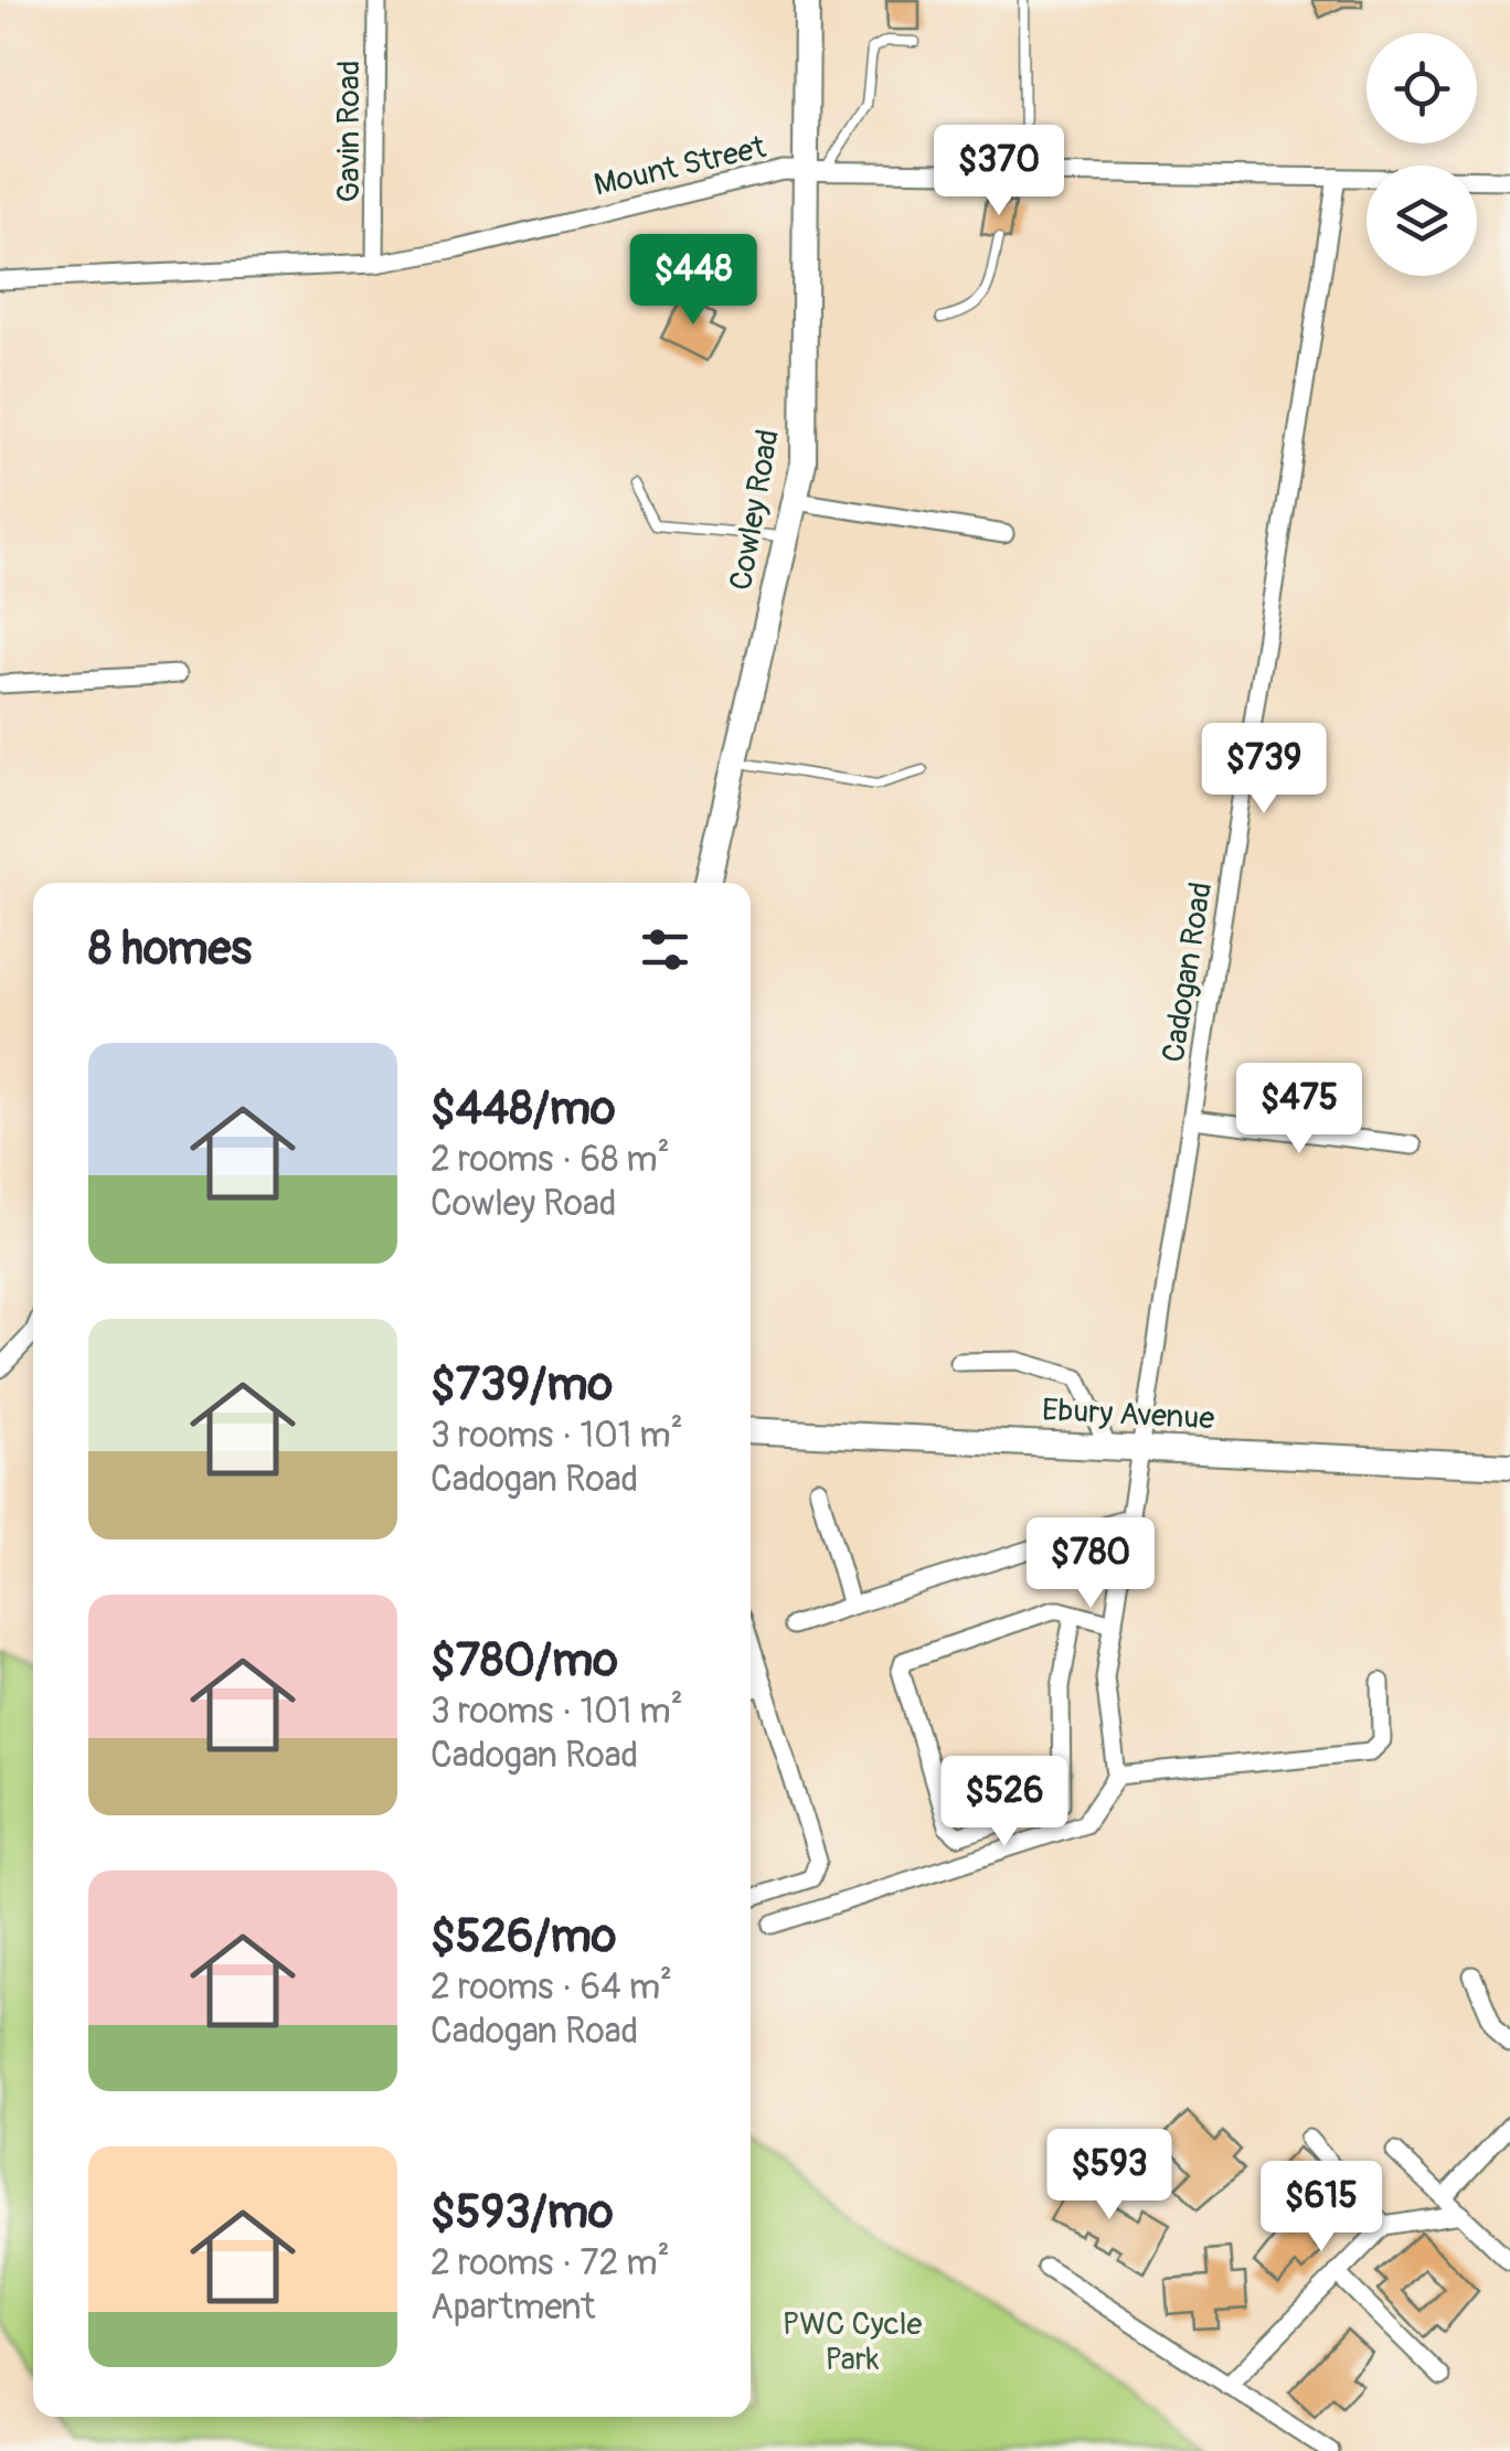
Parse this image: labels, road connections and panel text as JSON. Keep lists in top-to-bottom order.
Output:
{
  "streets": {
    "street": [
      "Gavin Road",
      "Mount Street",
      "Cowley Road",
      "Cadogan Road",
      "Ebury Avenue"
    ]
  },
  "crossings": [
    ["Gavin Road", "Mount Street"],
    ["Mount Street", "Cowley Road"],
    ["Mount Street", "Cadogan Road"],
    ["Cadogan Road", "Ebury Avenue"]
  ],
  "parks": ["PWC Cycle Park"],
  "page": {
    "price": [
      "$370",
      "$448",
      "$739",
      "$475",
      "$780",
      "$526",
      "$593",
      "$615"
    ],
    "heading": "8 homes",
    "list": [
      {
        "name": "$448/mo",
        "note": "2 rooms · 68 m² · Cowley Road"
      },
      {
        "name": "$739/mo",
        "note": "3 rooms · 101 m² · Cadogan Road"
      },
      {
        "name": "$780/mo",
        "note": "3 rooms · 101 m² · Cadogan Road"
      },
      {
        "name": "$526/mo",
        "note": "2 rooms · 64 m² · Cadogan Road"
      },
      {
        "name": "$593/mo",
        "note": "2 rooms · 72 m² · Apartment"
      }
    ]
  }
}
